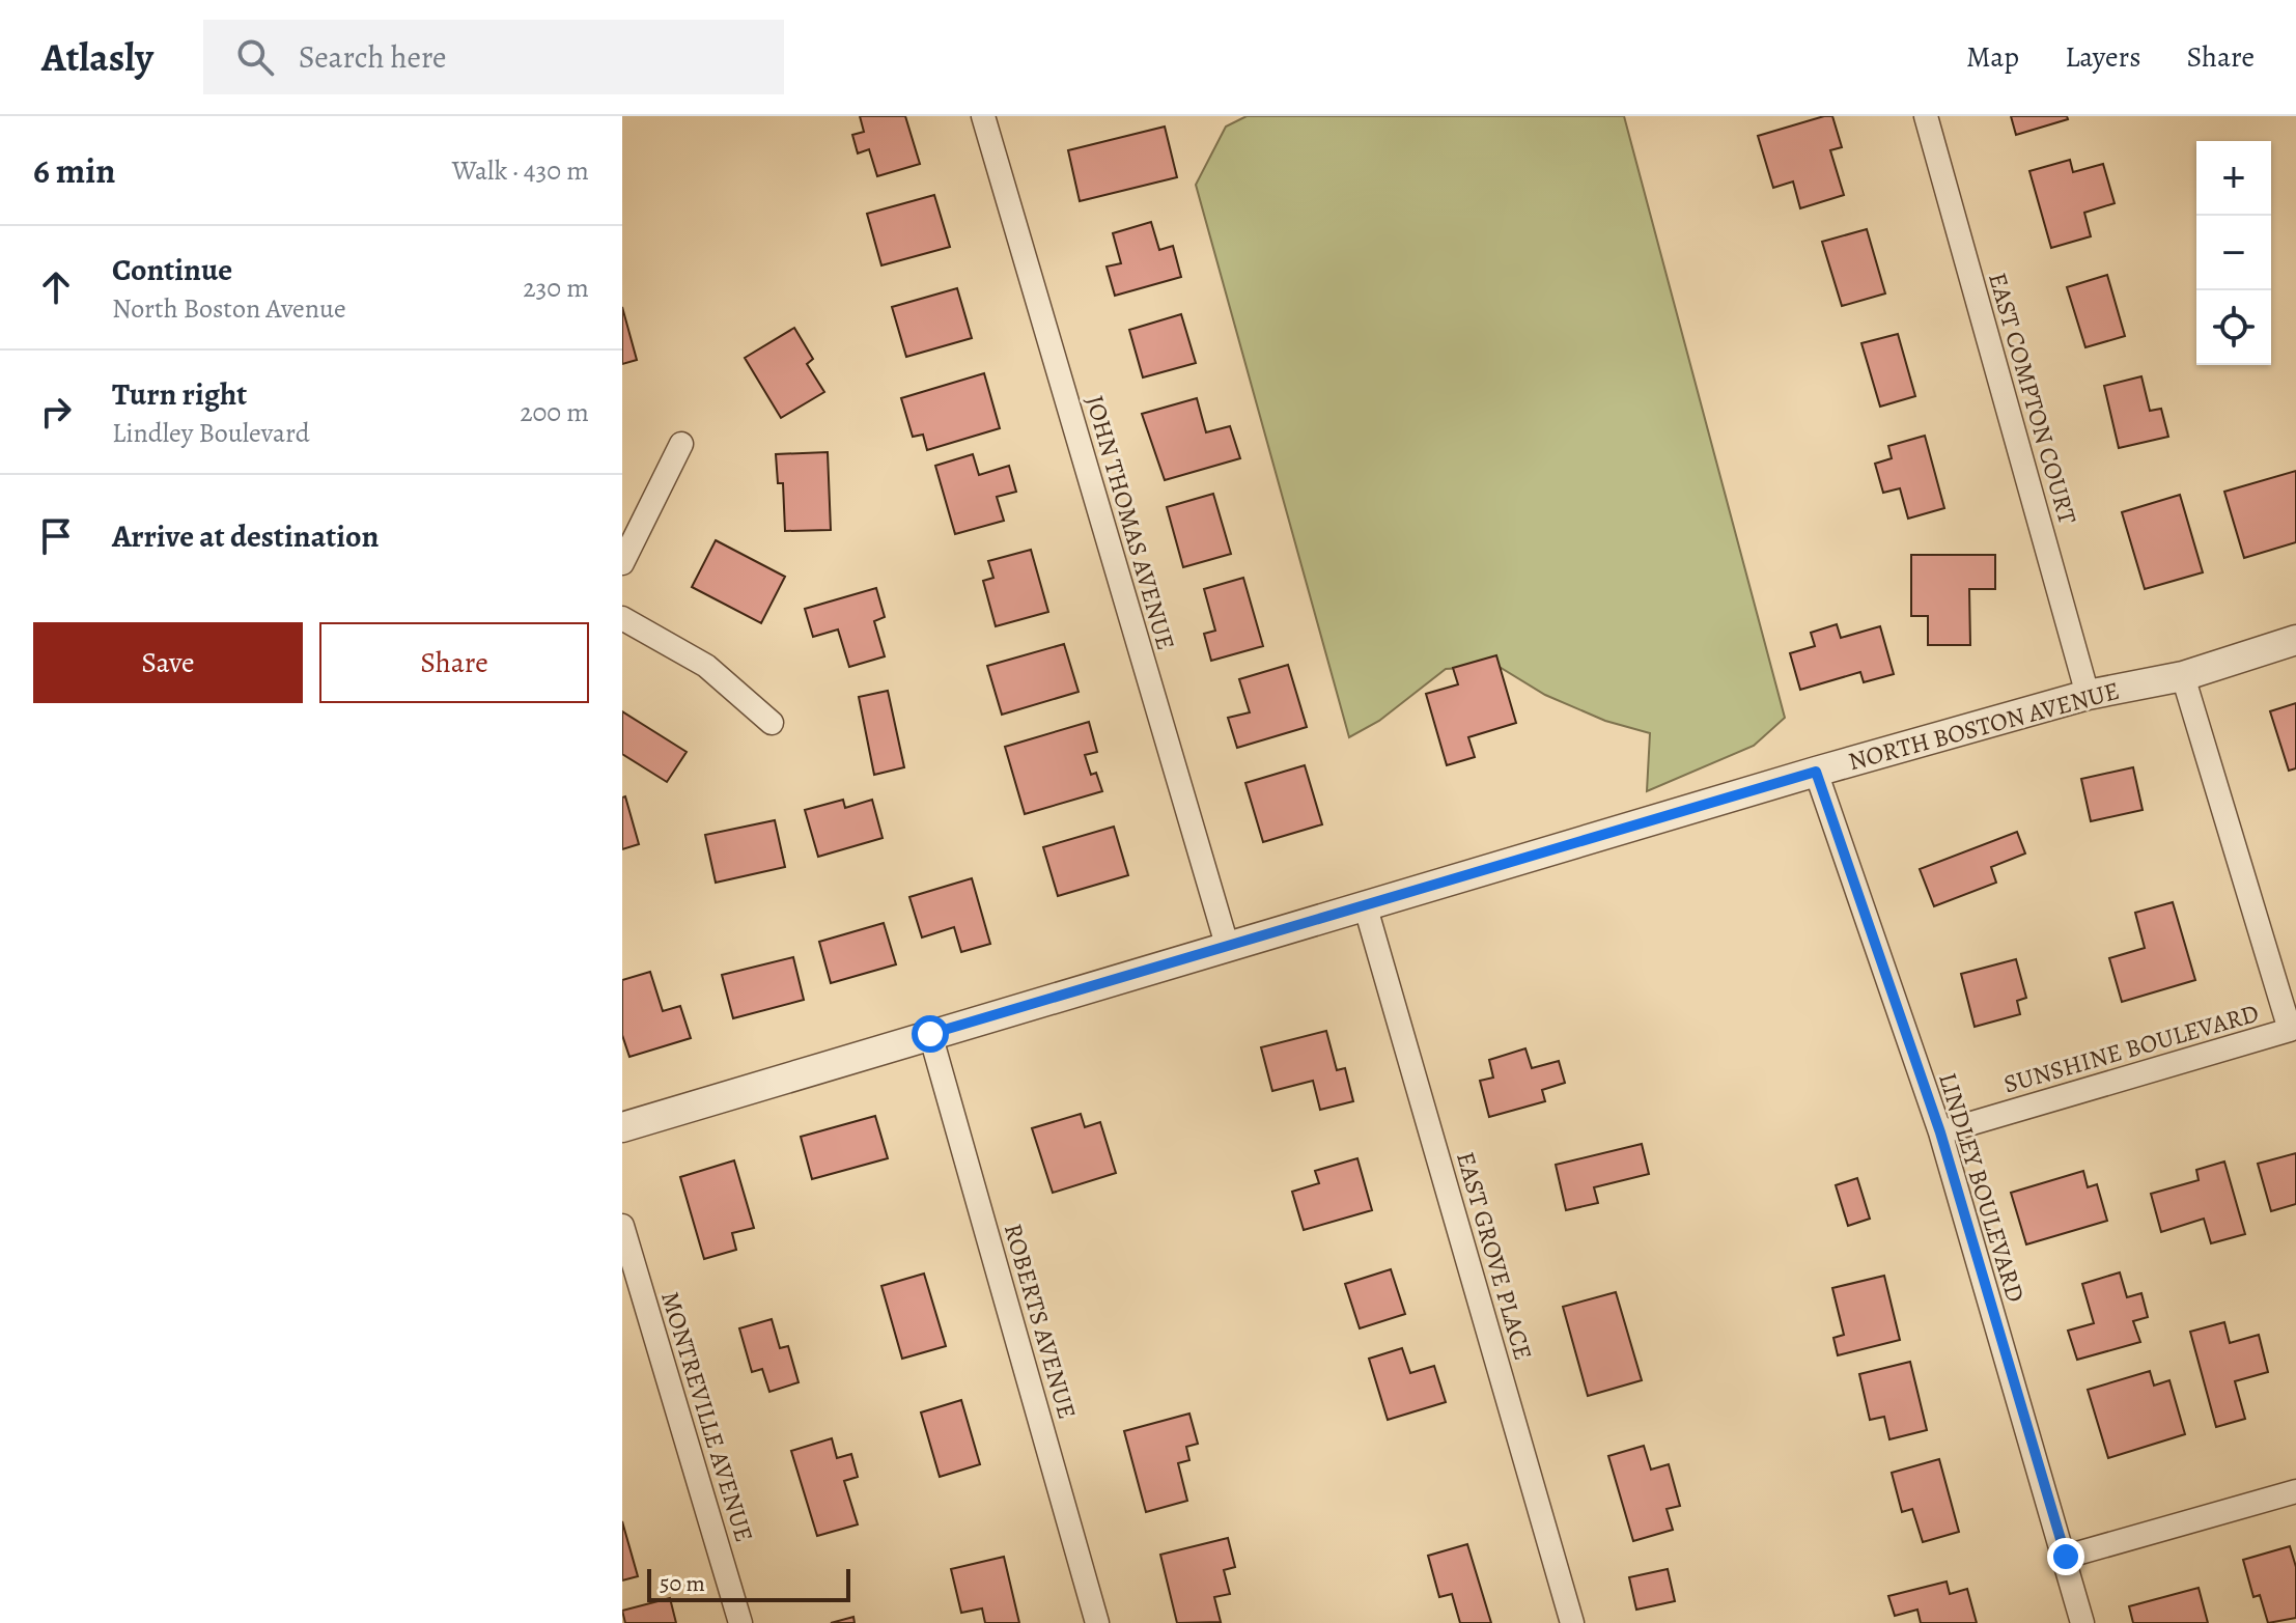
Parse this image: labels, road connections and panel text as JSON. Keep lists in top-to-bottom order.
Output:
{
  "streets": {
    "street": [
      "EAST COMPTON COURT",
      "JOHN THOMAS AVENUE",
      "NORTH BOSTON AVENUE",
      "SUNSHINE BOULEVARD",
      "LINDLEY BOULEVARD",
      "EAST GROVE PLACE",
      "ROBERTS AVENUE",
      "MONTREVILLE AVENUE"
    ]
  },
  "crossings": [
    ["EAST COMPTON COURT", "NORTH BOSTON AVENUE"],
    ["JOHN THOMAS AVENUE", "NORTH BOSTON AVENUE"],
    ["NORTH BOSTON AVENUE", "LINDLEY BOULEVARD"],
    ["NORTH BOSTON AVENUE", "EAST GROVE PLACE"],
    ["NORTH BOSTON AVENUE", "ROBERTS AVENUE"],
    ["SUNSHINE BOULEVARD", "LINDLEY BOULEVARD"]
  ],
  "scale_bar": "50 m",
  "page": {
    "header": "Atlasly",
    "search": "Search here",
    "nav": ["Map", "Layers", "Share"],
    "heading": ["6 min", "Walk · 430 m"],
    "map_buttons": ["+", "−"],
    "list": [
      ["Continue", "North Boston Avenue", "230 m"],
      ["Turn right", "Lindley Boulevard", "200 m"],
      "Arrive at destination"
    ],
    "buttons": ["Save", "Share"],
    "scale": "50 m"
  }
}
